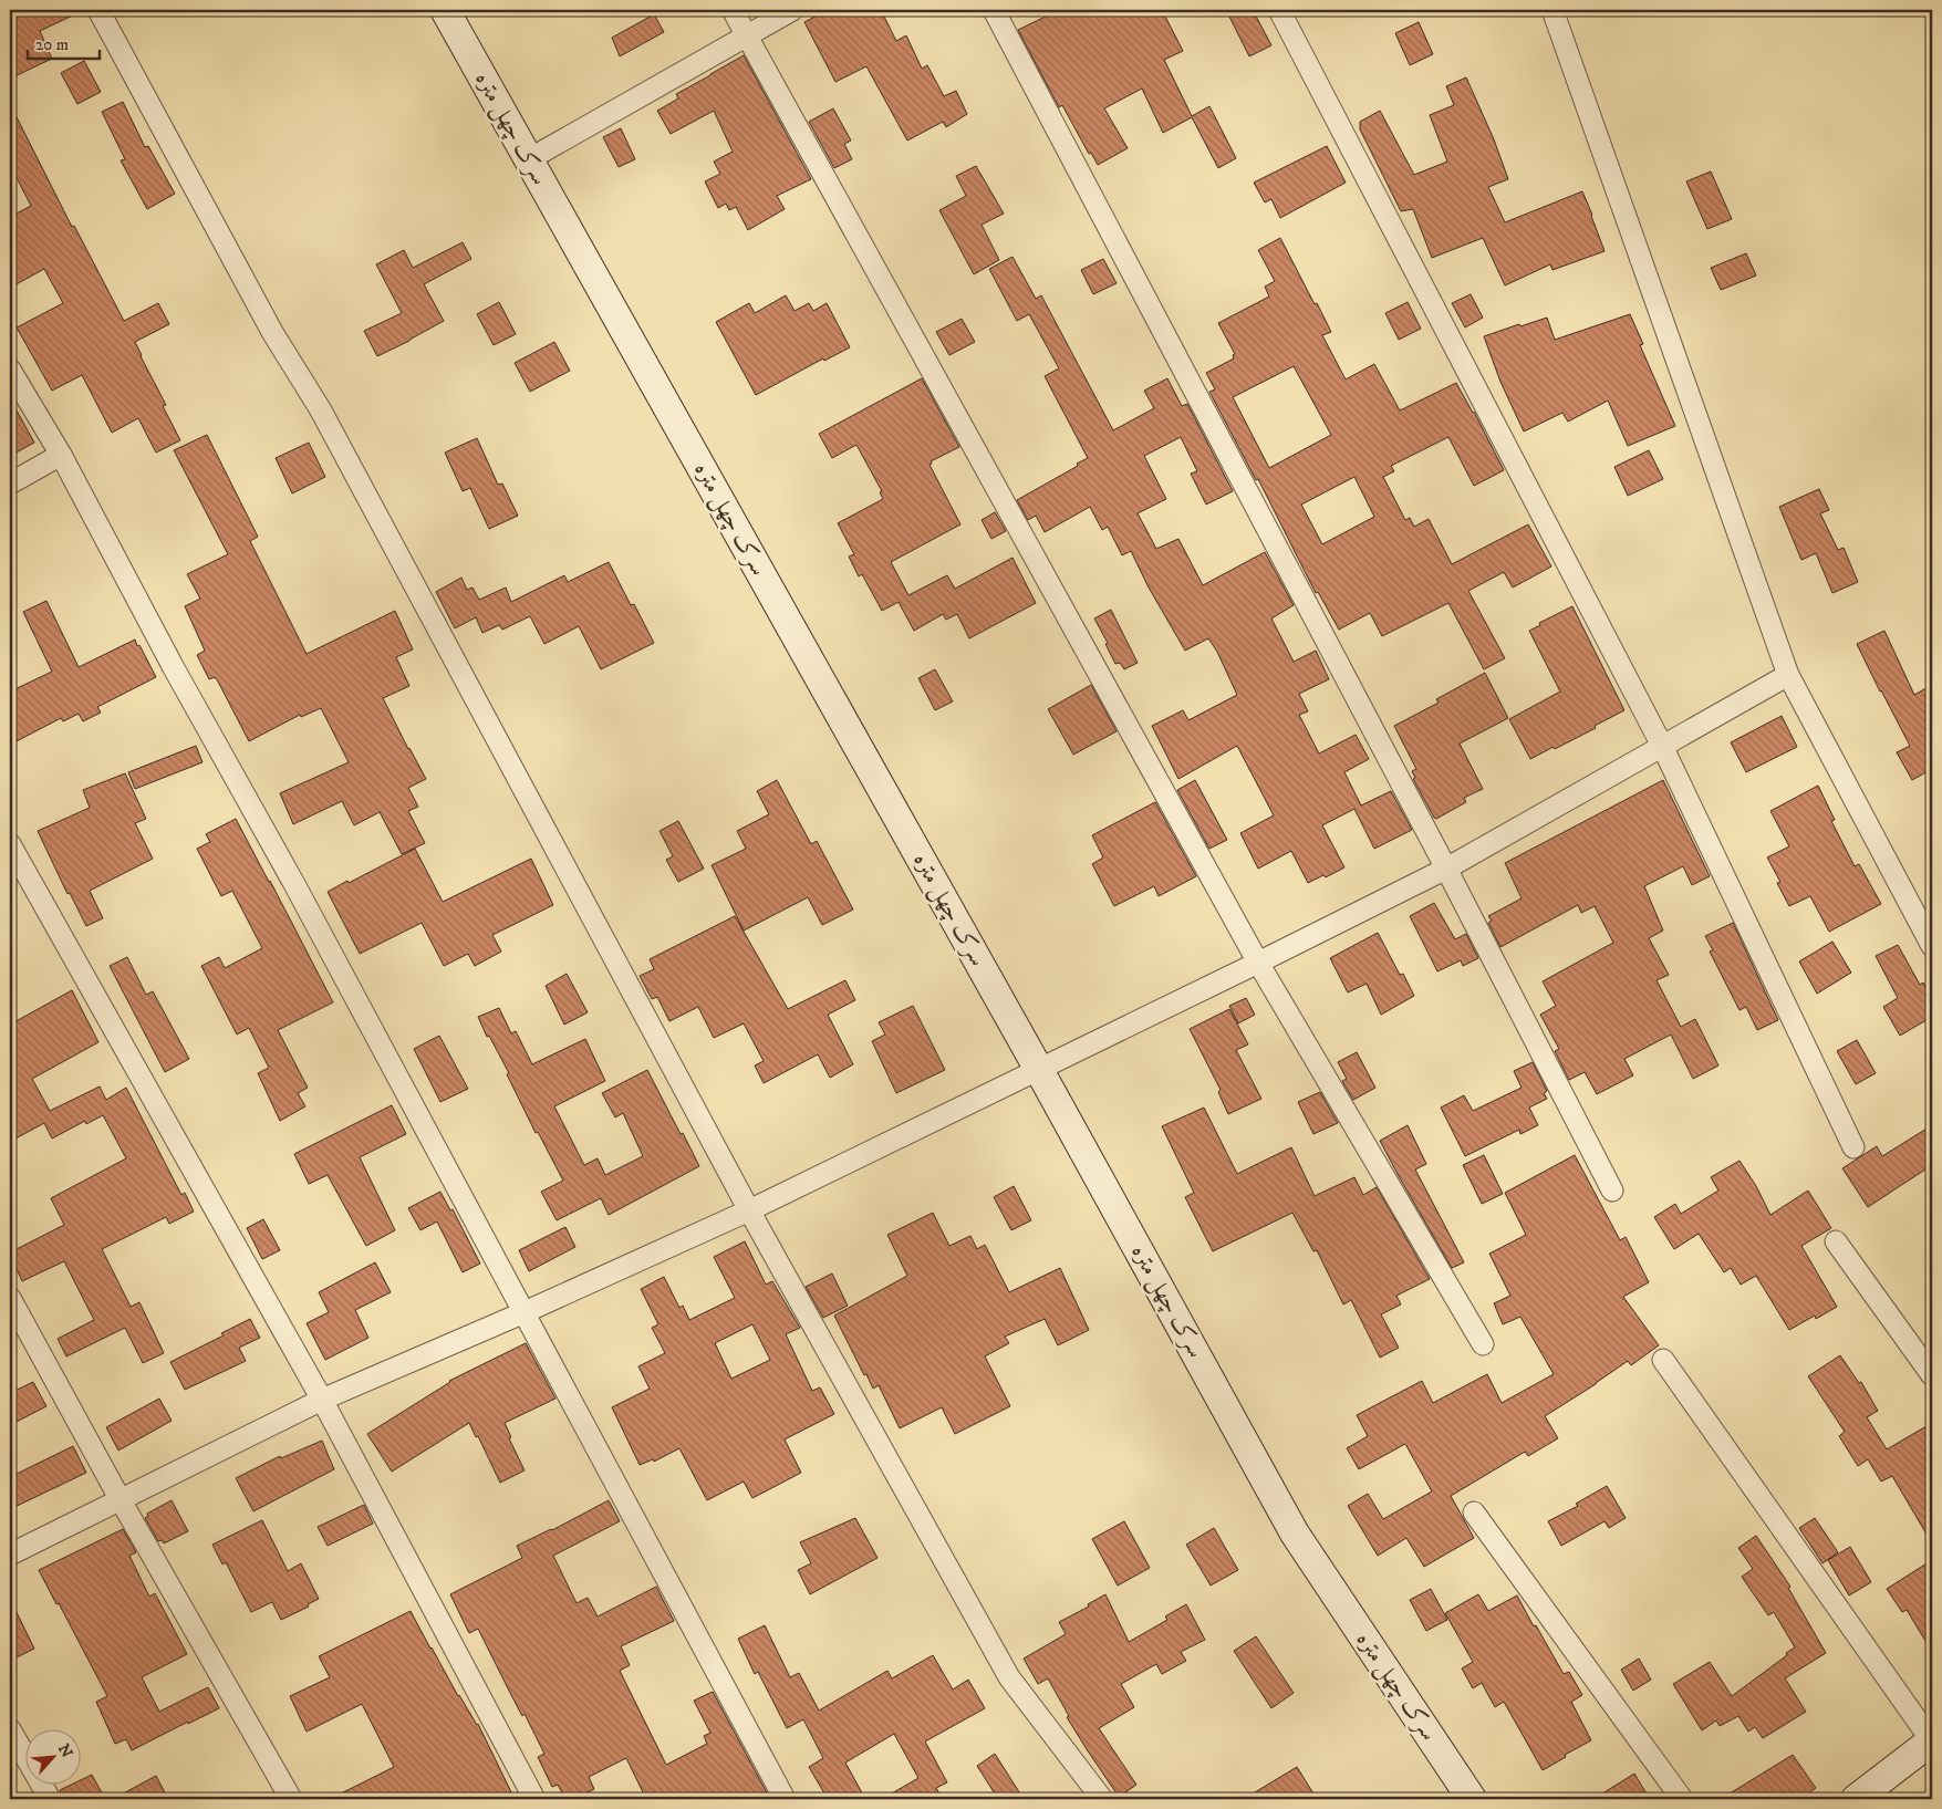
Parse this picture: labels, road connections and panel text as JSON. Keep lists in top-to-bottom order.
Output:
{
  "streets": {
    "street": ["سرک چهل متره"]
  },
  "scale_bar": "20 m",
  "north": "top right"
}
